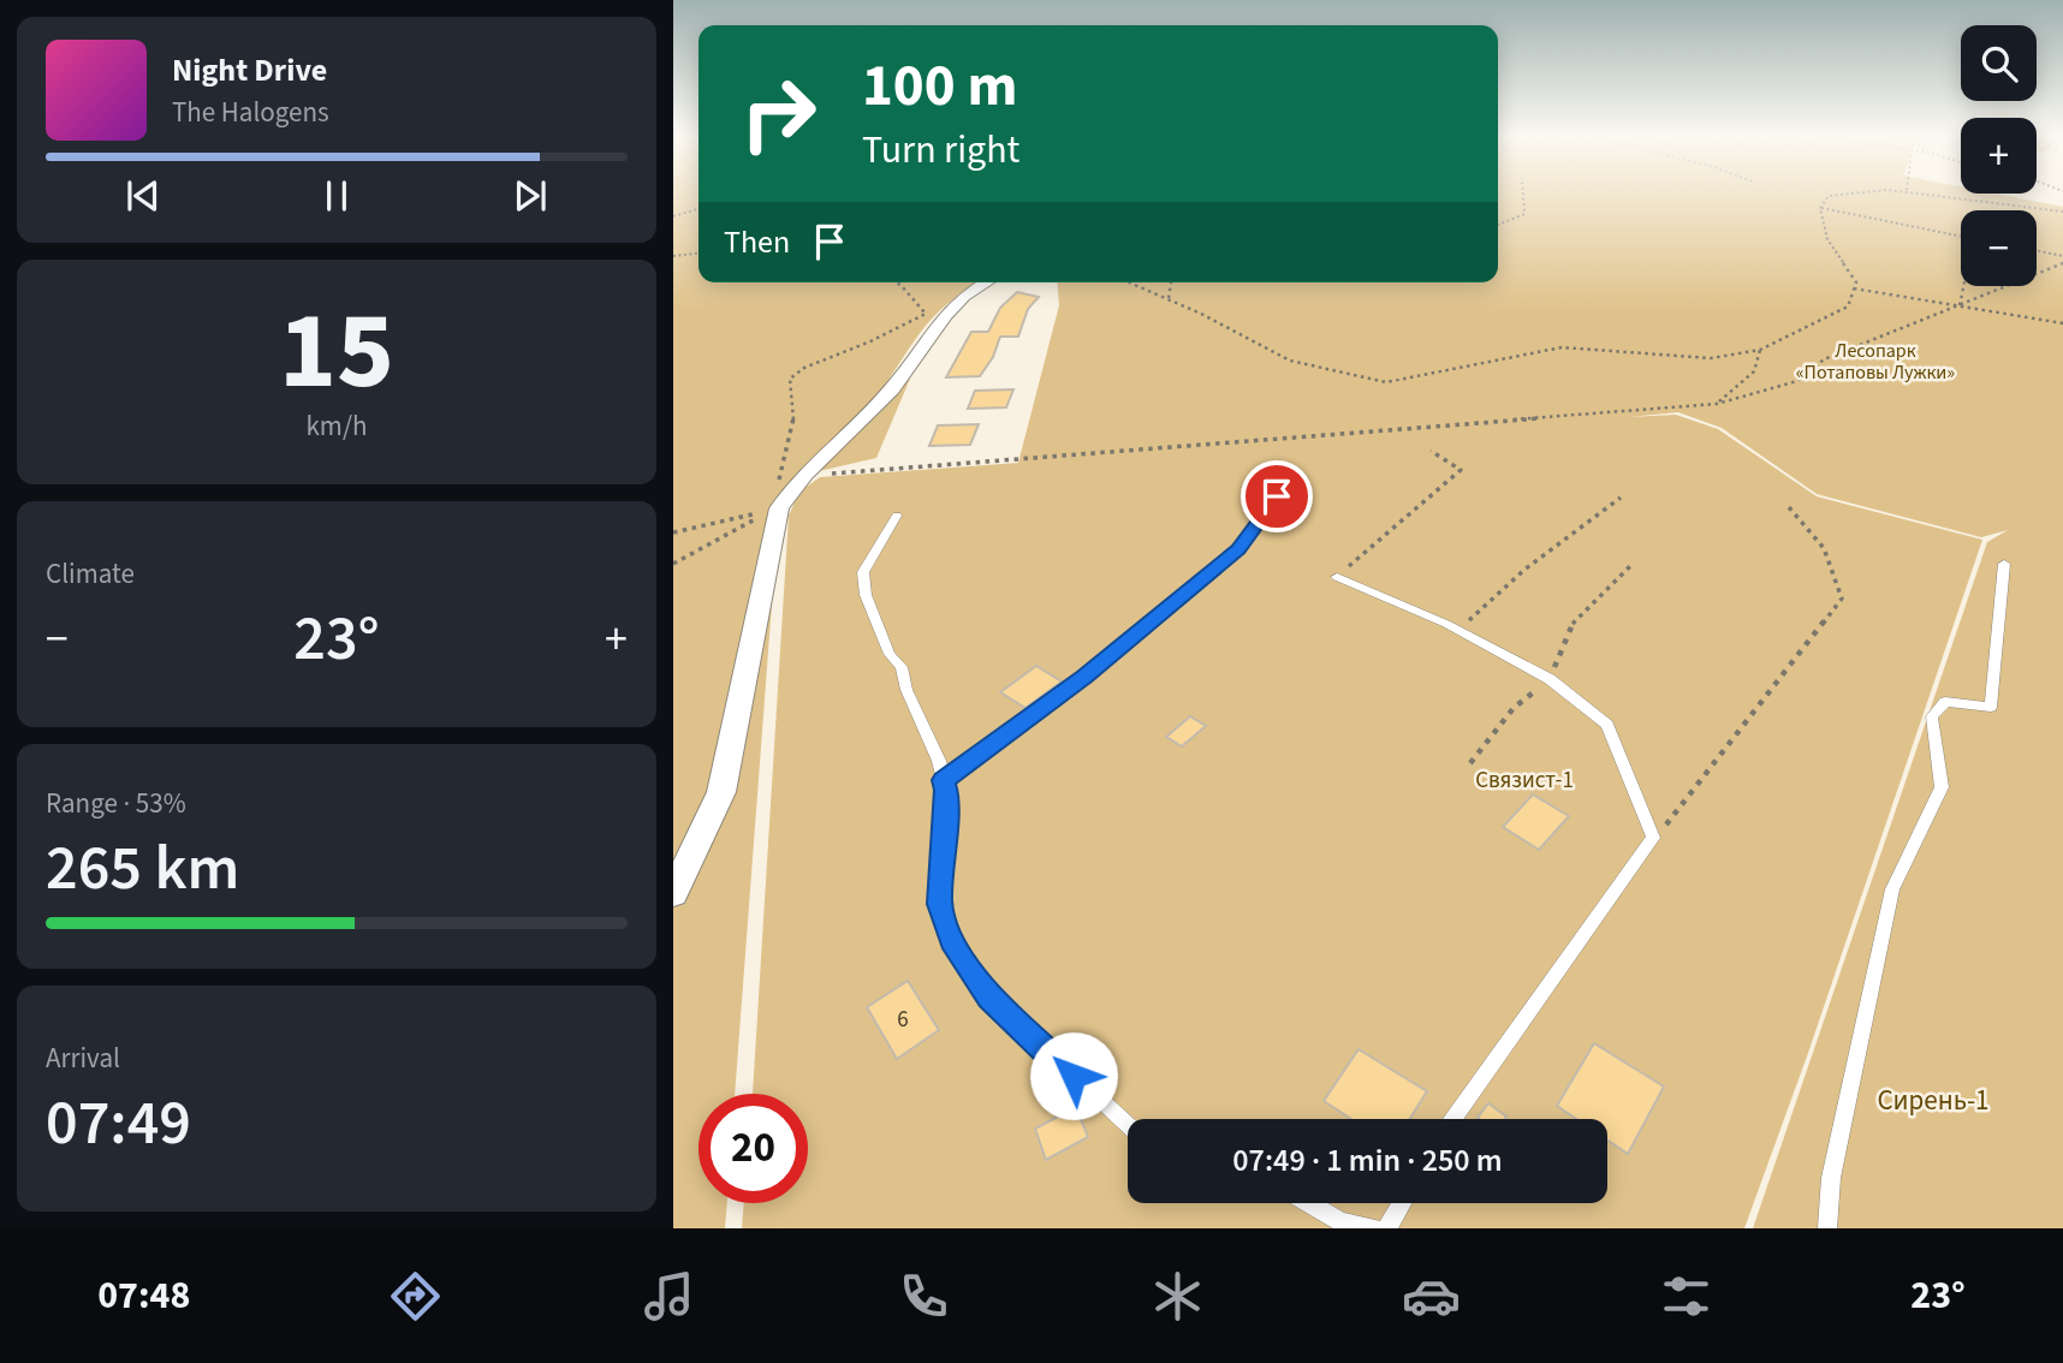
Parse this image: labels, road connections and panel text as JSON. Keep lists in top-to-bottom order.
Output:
{
  "parks": ["Лесопарк «Потаповы Лужки»", "Связист-1", "Сирень-1"],
  "house_numbers": ["6"],
  "page": {
    "map_buttons": ["+", "−"],
    "turn": ["100 m", "Turn right"],
    "song": ["Night Drive", "The Halogens"],
    "then": "Then",
    "tile": [
      ["15", "km/h"],
      "Climate",
      ["Range · 53%", "265 km"],
      ["Arrival", "07:49"]
    ],
    "heat": ["−", "23°", "+"],
    "limit": "20",
    "trip": "07:49 · 1 min · 250 m",
    "tabs": ["07:48", "23°"]
  }
}
